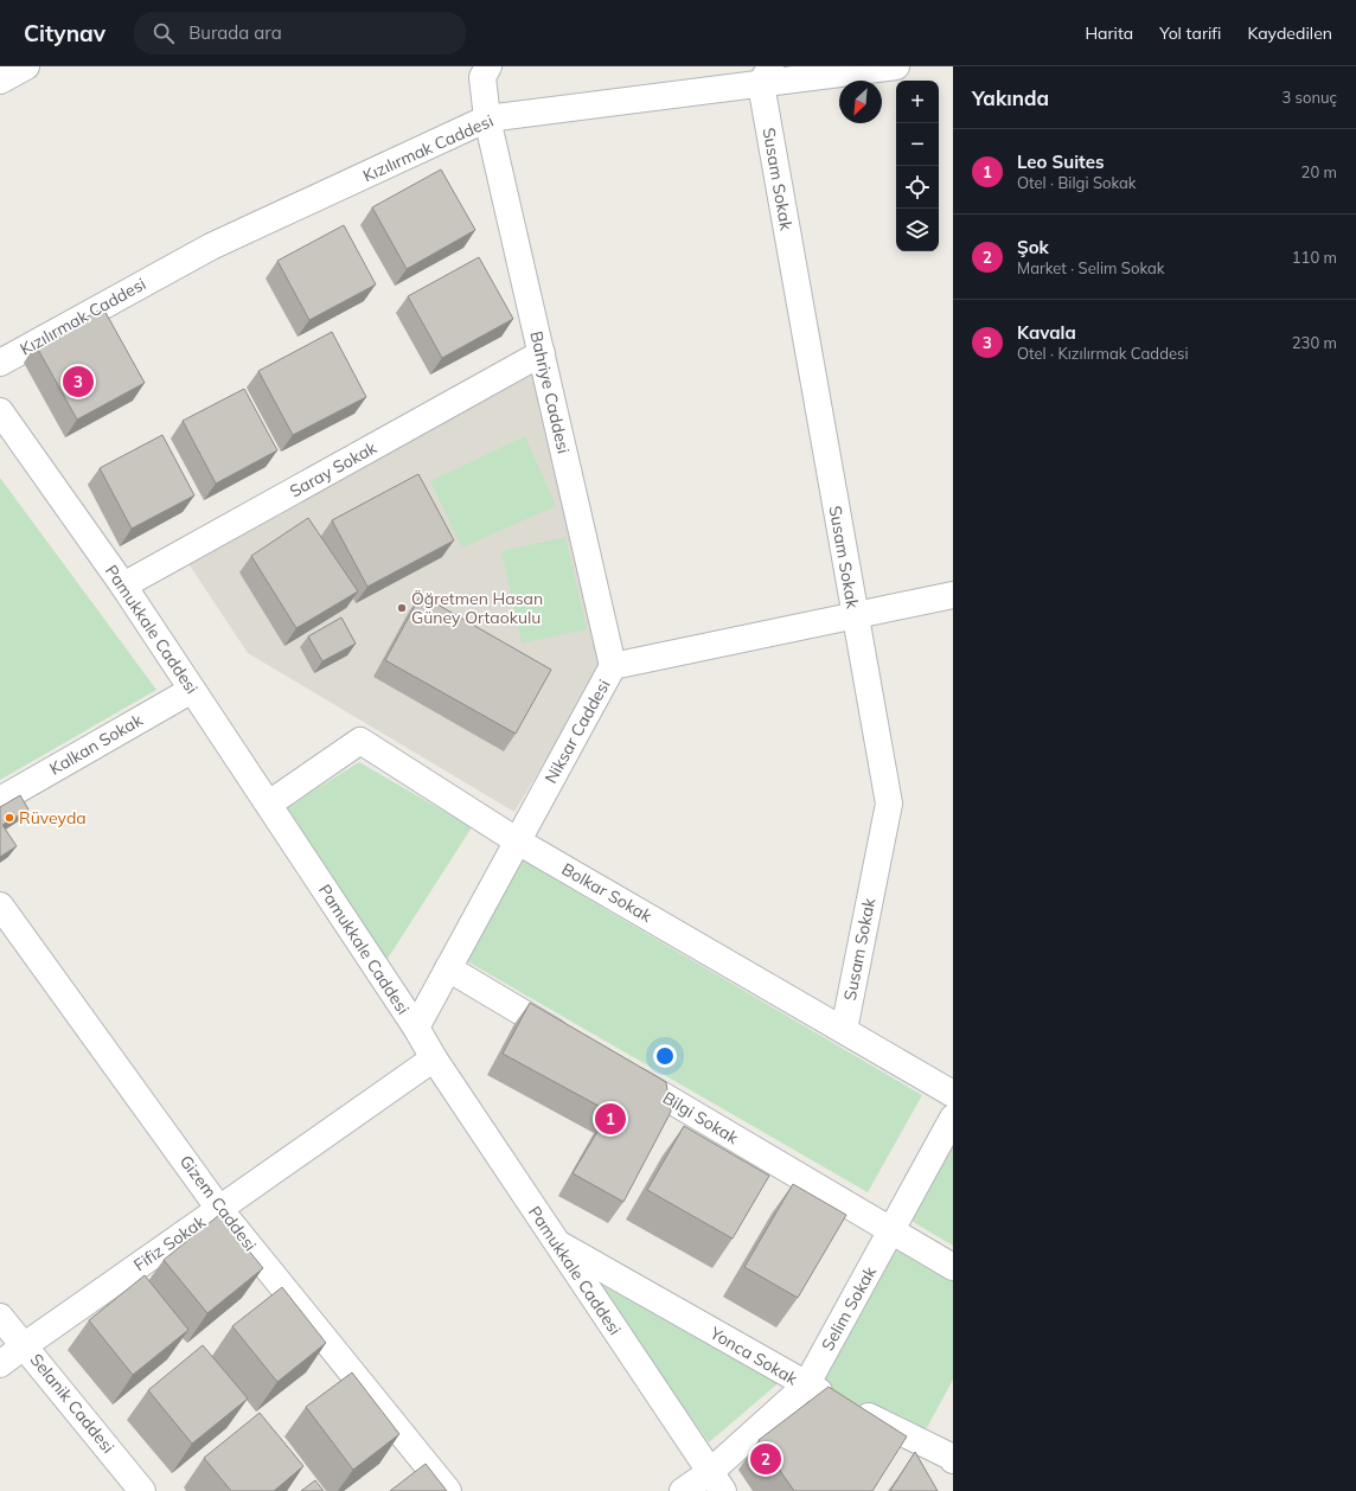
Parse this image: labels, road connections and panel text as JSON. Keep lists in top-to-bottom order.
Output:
{
  "streets": {
    "street": [
      "Kızılırmak Caddesi",
      "Susam Sokak",
      "Bahriye Caddesi",
      "Saray Sokak",
      "Pamukkale Caddesi",
      "Niksar Caddesi",
      "Kalkan Sokak",
      "Bolkar Sokak",
      "Bilgi Sokak",
      "Gizem Caddesi",
      "Fifiz Sokak",
      "Selim Sokak",
      "Yonca Sokak",
      "Selanik Caddesi"
    ]
  },
  "crossings": [
    ["Kızılırmak Caddesi", "Susam Sokak"],
    ["Kızılırmak Caddesi", "Bahriye Caddesi"],
    ["Susam Sokak", "Niksar Caddesi"],
    ["Susam Sokak", "Bolkar Sokak"],
    ["Bahriye Caddesi", "Saray Sokak"],
    ["Bahriye Caddesi", "Niksar Caddesi"],
    ["Saray Sokak", "Pamukkale Caddesi"],
    ["Pamukkale Caddesi", "Niksar Caddesi"],
    ["Pamukkale Caddesi", "Kalkan Sokak"],
    ["Pamukkale Caddesi", "Bolkar Sokak"],
    ["Pamukkale Caddesi", "Fifiz Sokak"],
    ["Pamukkale Caddesi", "Selim Sokak"],
    ["Pamukkale Caddesi", "Yonca Sokak"],
    ["Niksar Caddesi", "Bolkar Sokak"],
    ["Bilgi Sokak", "Selim Sokak"],
    ["Gizem Caddesi", "Fifiz Sokak"],
    ["Fifiz Sokak", "Selanik Caddesi"],
    ["Selim Sokak", "Yonca Sokak"]
  ],
  "places": ["Öğretmen Hasan Güney Ortaokulu", "Rüveyda"],
  "north": "bottom left",
  "page": {
    "header": "Citynav",
    "search": "Burada ara",
    "nav": ["Harita", "Yol tarifi", "Kaydedilen"],
    "heading": ["Yakında", "3 sonuç"],
    "map_buttons": ["+", "−"],
    "list": [
      {
        "mark": "1",
        "name": "Leo Suites",
        "note": "Otel · Bilgi Sokak",
        "value": "20 m"
      },
      {
        "mark": "2",
        "name": "Şok",
        "note": "Market · Selim Sokak",
        "value": "110 m"
      },
      {
        "mark": "3",
        "name": "Kavala",
        "note": "Otel · Kızılırmak Caddesi",
        "value": "230 m"
      }
    ],
    "pins": ["3", "1", "2"]
  }
}
